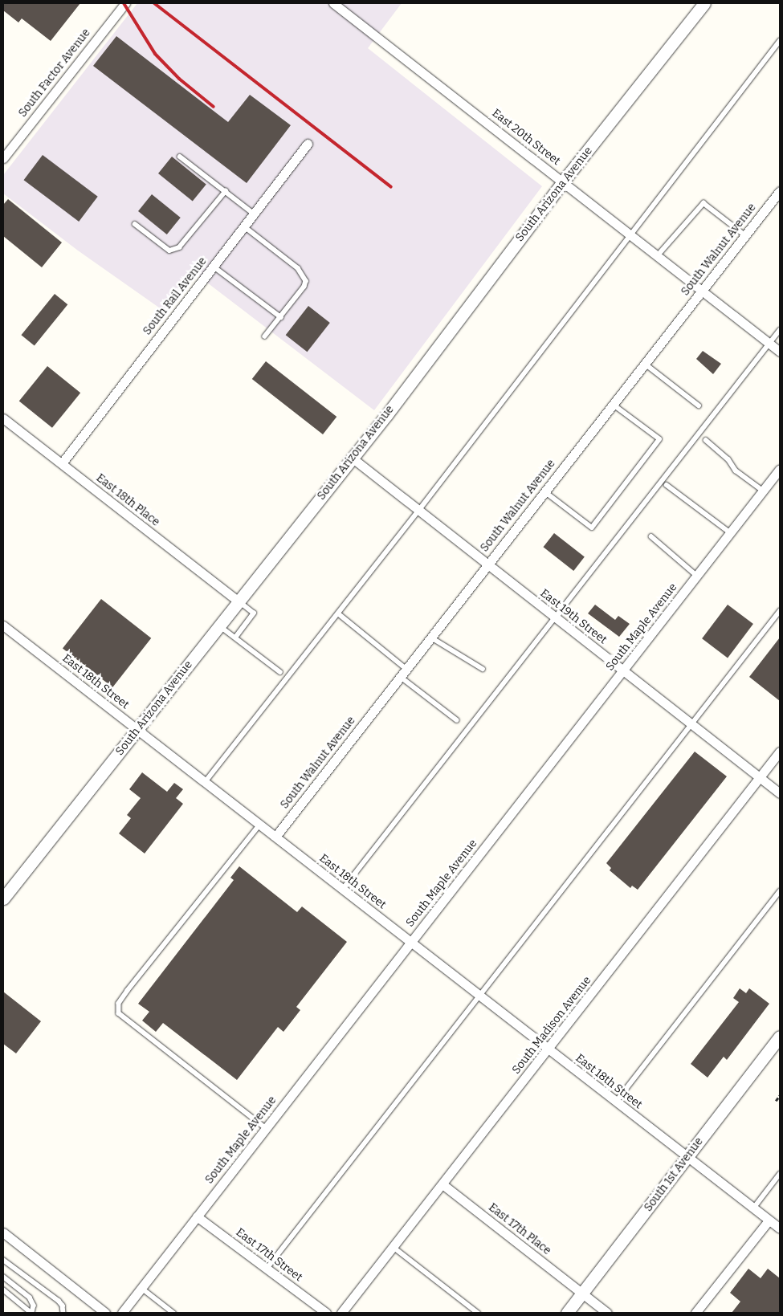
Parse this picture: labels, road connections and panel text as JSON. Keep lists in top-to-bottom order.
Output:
{
  "streets": {
    "street": [
      "South Factor Avenue",
      "East 20th Street",
      "South Arizona Avenue",
      "South Walnut Avenue",
      "South Rail Avenue",
      "East 18th Place",
      "East 19th Street",
      "South Maple Avenue",
      "East 18th Street",
      "South Madison Avenue",
      "South 1st Avenue",
      "East 17th Place",
      "East 17th Street"
    ]
  },
  "crossings": [
    ["East 20th Street", "South Arizona Avenue"],
    ["East 20th Street", "South Walnut Avenue"],
    ["South Arizona Avenue", "East 18th Place"],
    ["South Arizona Avenue", "East 19th Street"],
    ["South Arizona Avenue", "East 18th Street"],
    ["South Walnut Avenue", "East 19th Street"],
    ["South Walnut Avenue", "East 18th Street"],
    ["South Rail Avenue", "East 18th Place"],
    ["East 19th Street", "South Maple Avenue"],
    ["East 19th Street", "South Madison Avenue"],
    ["South Maple Avenue", "East 18th Street"],
    ["South Maple Avenue", "East 17th Street"],
    ["East 18th Street", "South Madison Avenue"],
    ["East 18th Street", "South 1st Avenue"],
    ["South Madison Avenue", "East 17th Place"],
    ["South 1st Avenue", "East 17th Place"]
  ]
}
